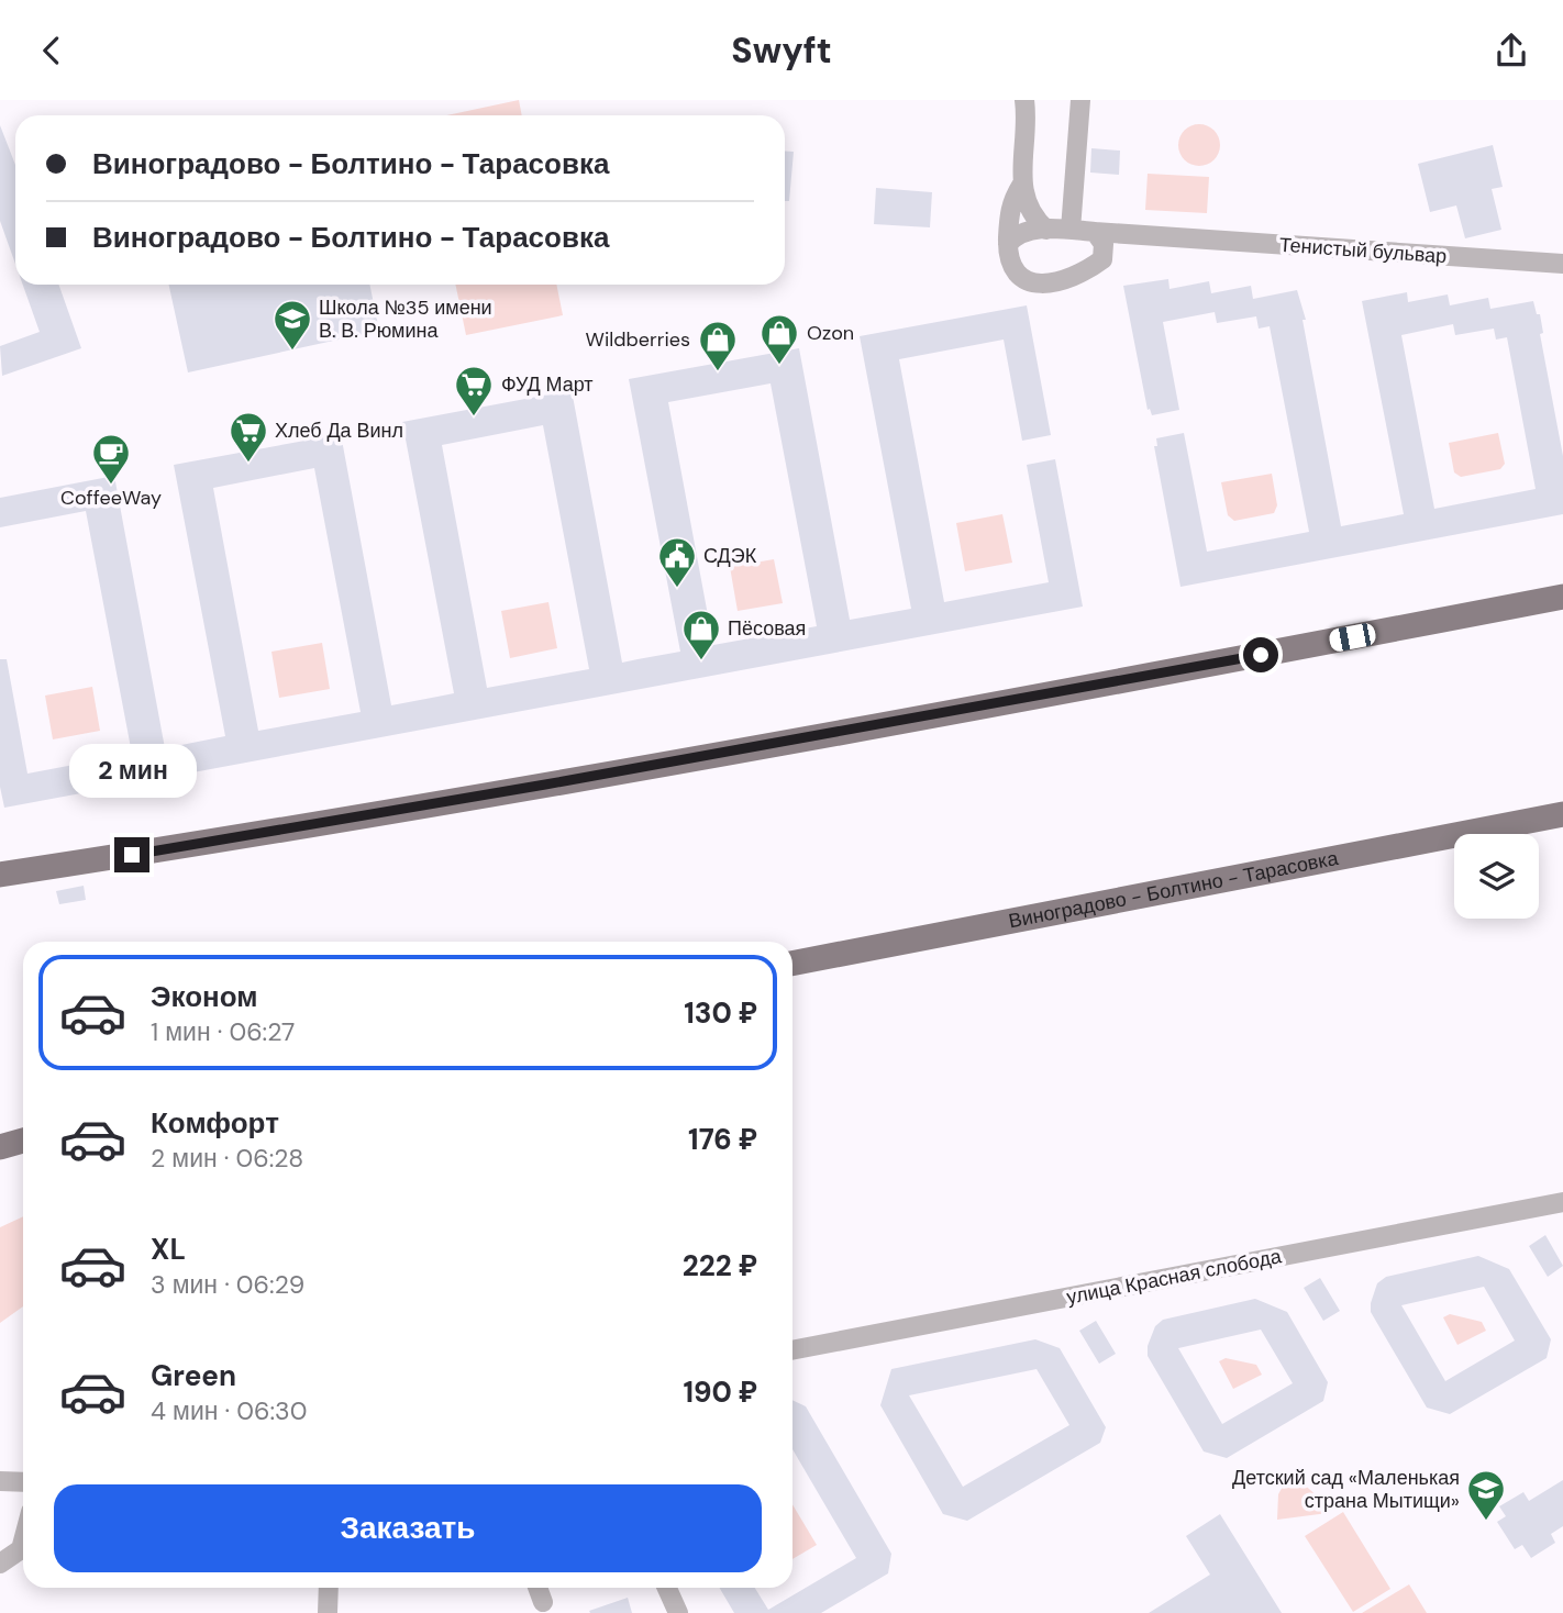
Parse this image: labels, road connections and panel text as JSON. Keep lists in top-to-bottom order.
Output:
{
  "streets": {
    "main road": ["Виноградово - Болтино - Тарасовка"],
    "street": ["Тенистый бульвар", "улица Красная слобода"]
  },
  "places": {
    "school or university": ["Школа №35 имени В. В. Рюмина", "Детский сад «Маленькая страна Мытищи»"],
    "shop": ["Ozon", "Wildberries", "Пёсовая"],
    "supermarket": ["ФУД Март", "Хлеб Да Винл"],
    "cafe": ["CoffeeWay"],
    "public building": ["СДЭК"]
  },
  "page": {
    "header": "Swyft",
    "banner": ["Виноградово - Болтино - Тарасовка", "Виноградово - Болтино - Тарасовка"],
    "bubble": "2 мин",
    "list": [
      {
        "name": "Эконом",
        "note": "1 мин · 06:27",
        "value": "130 ₽"
      },
      {
        "name": "Комфорт",
        "note": "2 мин · 06:28",
        "value": "176 ₽"
      },
      {
        "name": "XL",
        "note": "3 мин · 06:29",
        "value": "222 ₽"
      },
      {
        "name": "Green",
        "note": "4 мин · 06:30",
        "value": "190 ₽"
      }
    ],
    "buttons": "Заказать"
  }
}
